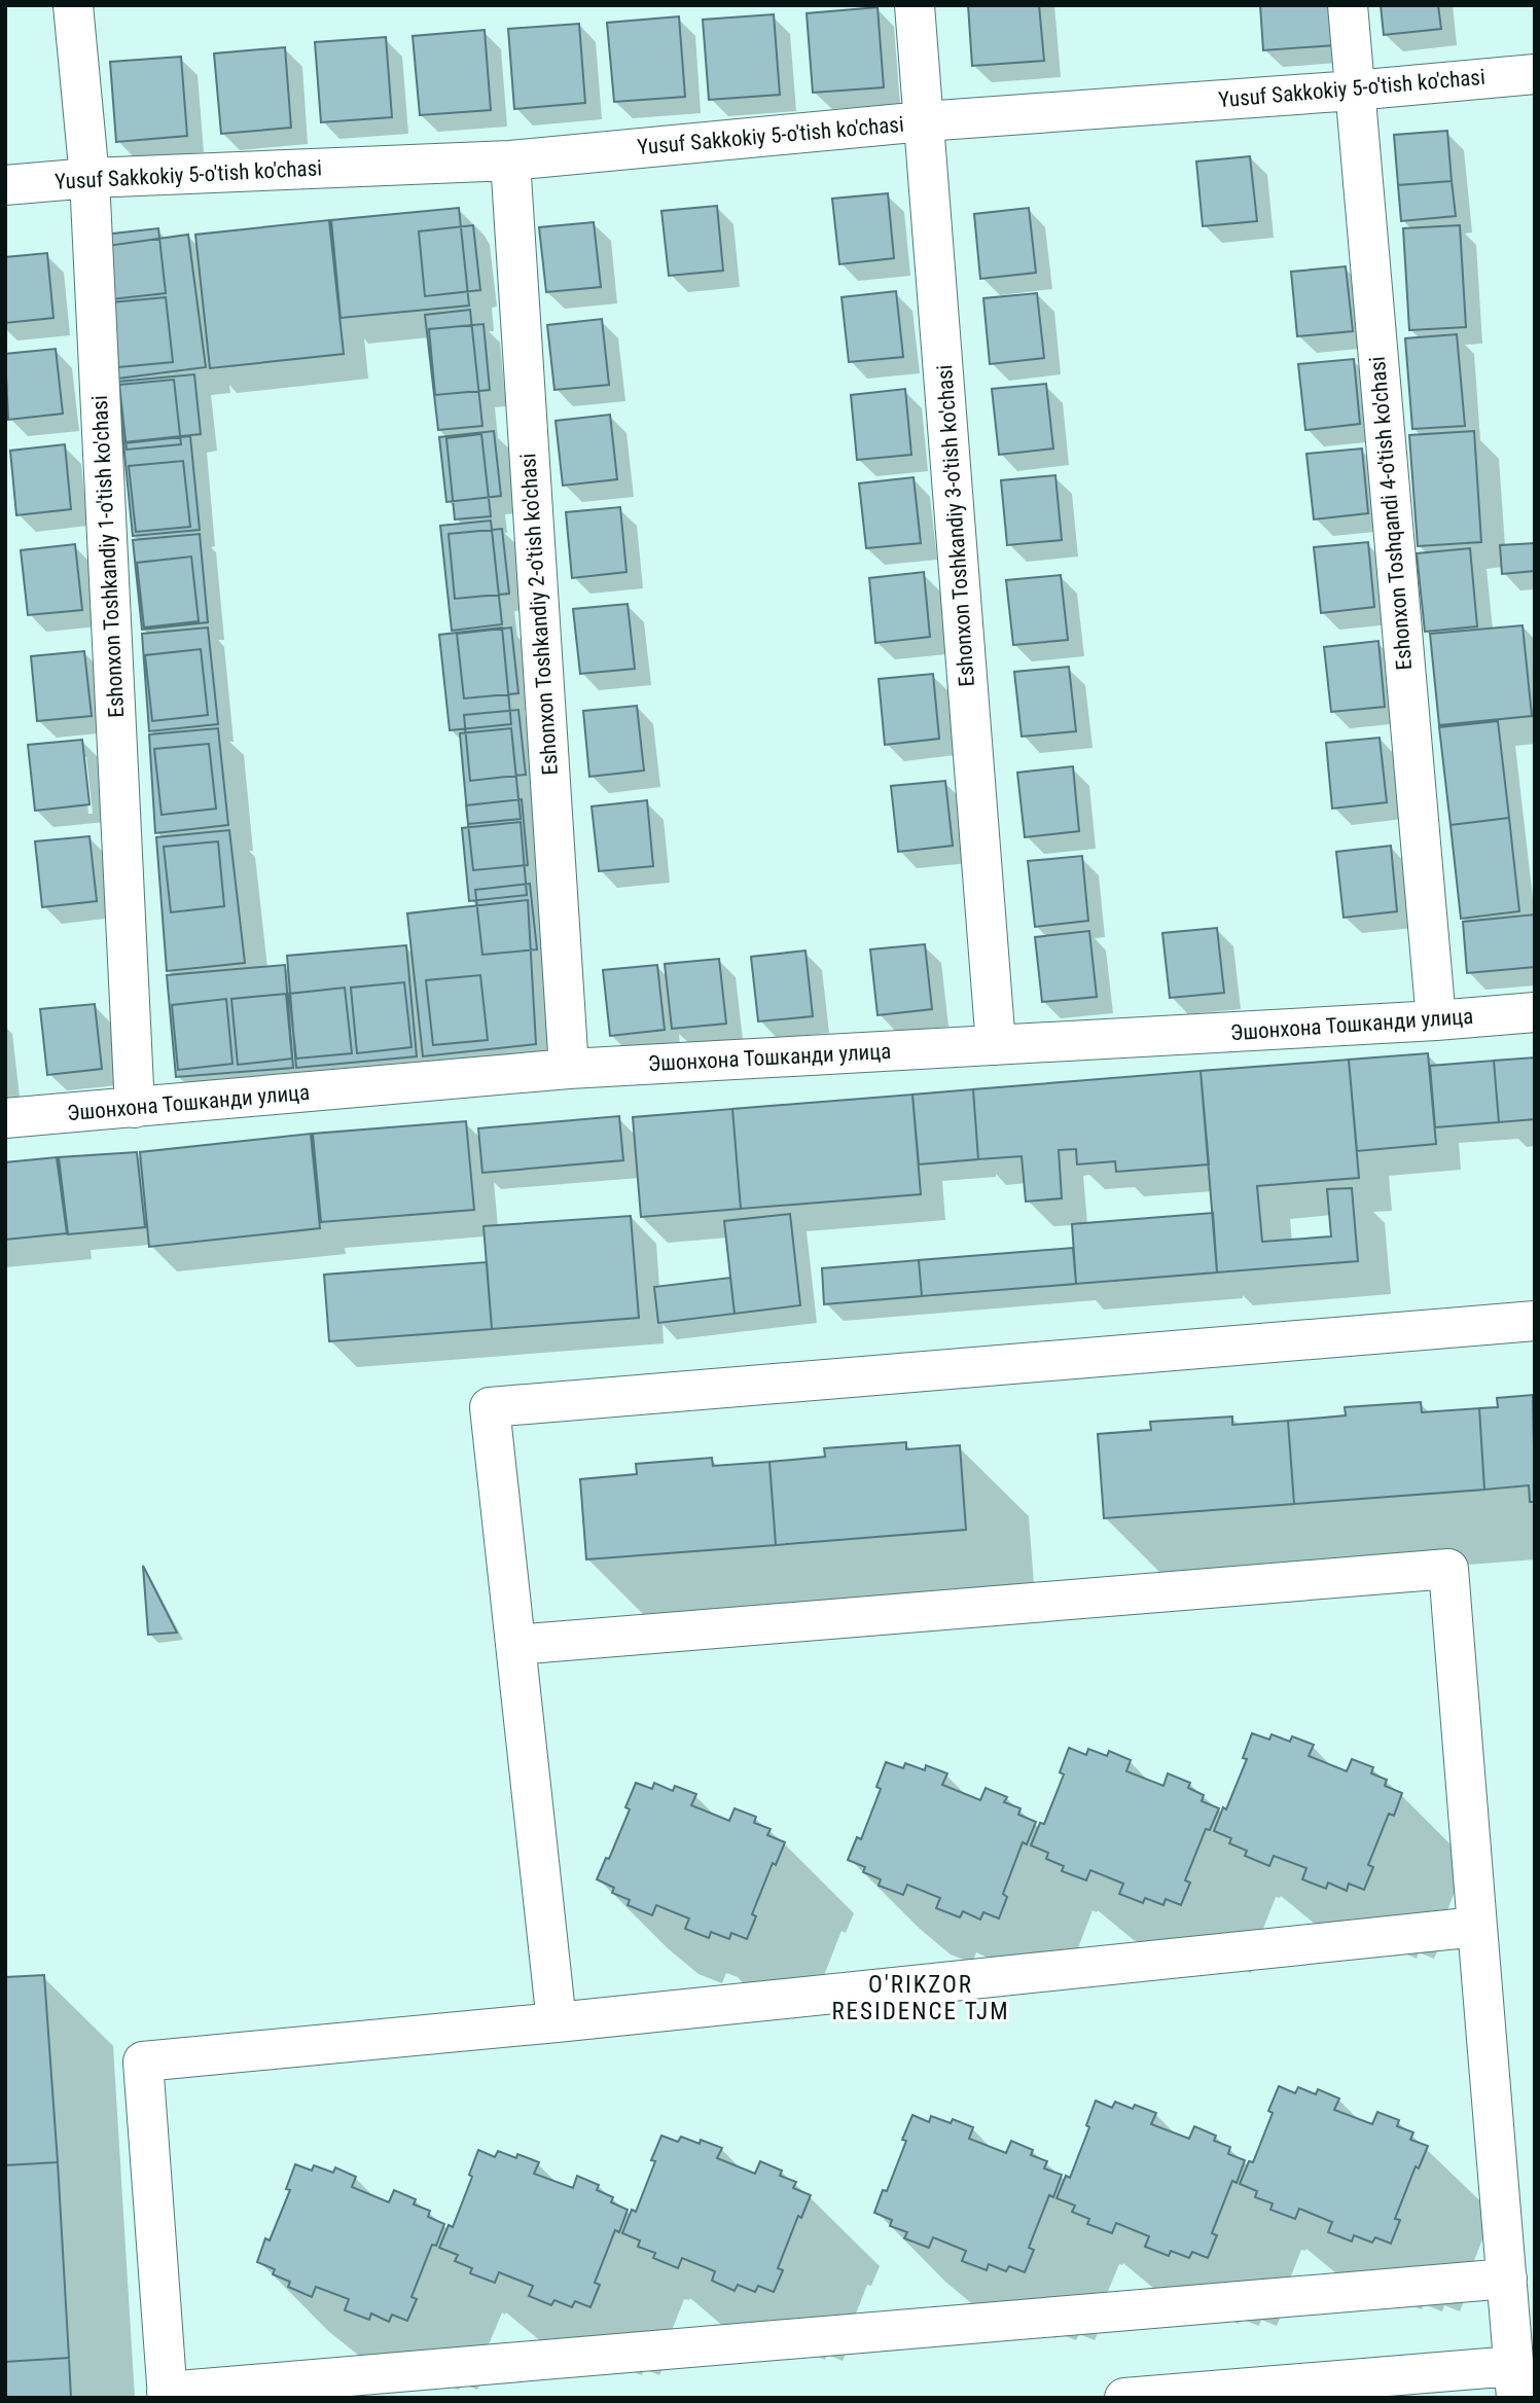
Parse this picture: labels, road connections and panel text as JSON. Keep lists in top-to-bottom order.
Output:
{
  "streets": {
    "street": [
      "Yusuf Sakkokiy 5-o'tish ko'chasi",
      "Eshonxon Toshqandi 4-o'tish ko'chasi",
      "Eshonxon Toshkandiy 3-o'tish ko'chasi",
      "Eshonxon Toshkandiy 1-o'tish ko'chasi",
      "Eshonxon Toshkandiy 2-o'tish ko'chasi",
      "Эшонхона Тошканди улица"
    ]
  },
  "crossings": [
    ["Yusuf Sakkokiy 5-o'tish ko'chasi", "Eshonxon Toshqandi 4-o'tish ko'chasi"],
    ["Yusuf Sakkokiy 5-o'tish ko'chasi", "Eshonxon Toshkandiy 3-o'tish ko'chasi"],
    ["Yusuf Sakkokiy 5-o'tish ko'chasi", "Eshonxon Toshkandiy 1-o'tish ko'chasi"],
    ["Yusuf Sakkokiy 5-o'tish ko'chasi", "Eshonxon Toshkandiy 2-o'tish ko'chasi"],
    ["Eshonxon Toshqandi 4-o'tish ko'chasi", "Эшонхона Тошканди улица"],
    ["Eshonxon Toshkandiy 3-o'tish ko'chasi", "Эшонхона Тошканди улица"],
    ["Eshonxon Toshkandiy 1-o'tish ko'chasi", "Эшонхона Тошканди улица"],
    ["Eshonxon Toshkandiy 2-o'tish ko'chasi", "Эшонхона Тошканди улица"]
  ],
  "districts": ["O'RIKZOR RESIDENCE TJM"]
}
